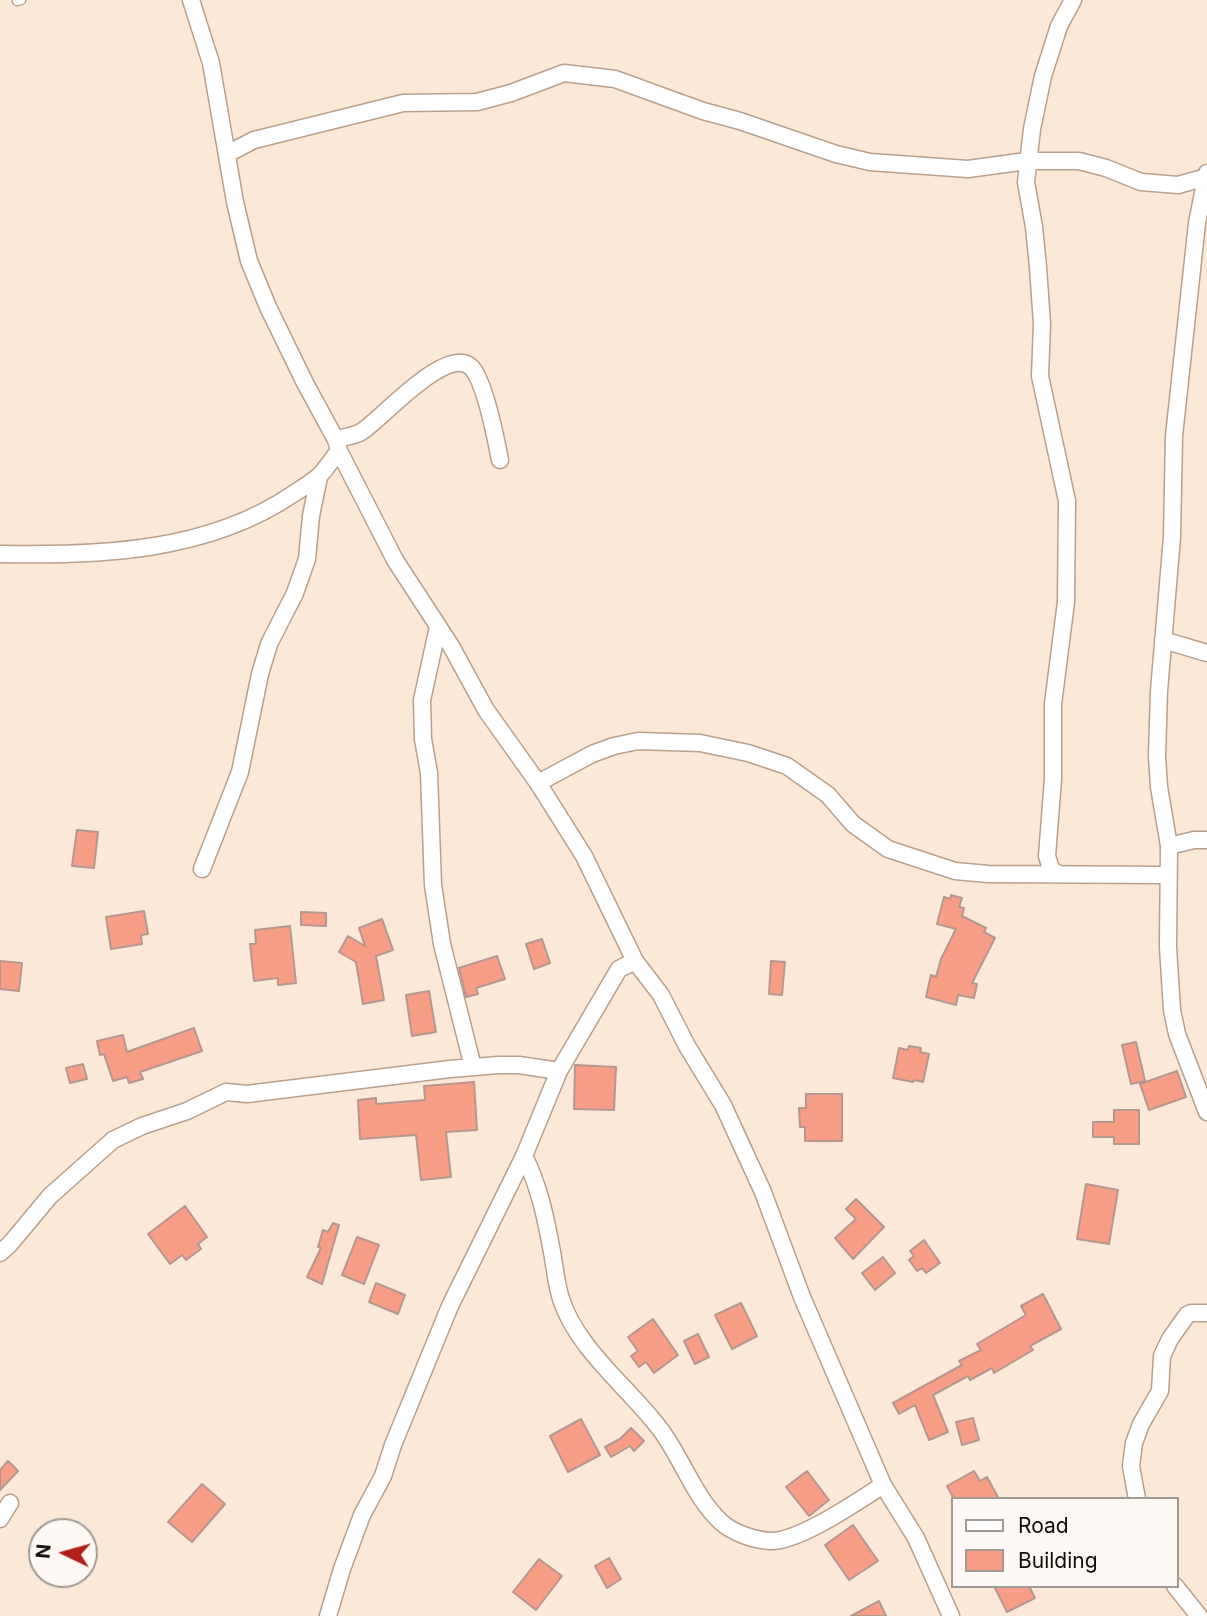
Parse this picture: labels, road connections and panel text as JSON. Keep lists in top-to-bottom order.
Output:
{
  "legend": ["Road", "Building"],
  "north": "left"
}
